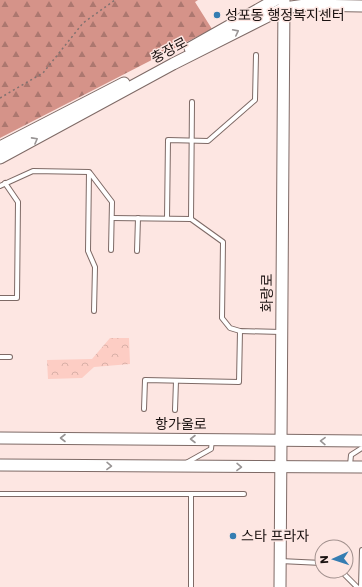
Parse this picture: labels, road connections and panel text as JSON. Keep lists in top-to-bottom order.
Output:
{
  "streets": {
    "street": ["충장로", "화랑로", "항가울로"]
  },
  "crossings": [
    ["충장로", "화랑로"],
    ["화랑로", "항가울로"]
  ],
  "places": ["성포동 행정복지센터", "스타 프라자"],
  "north": "left"
}
